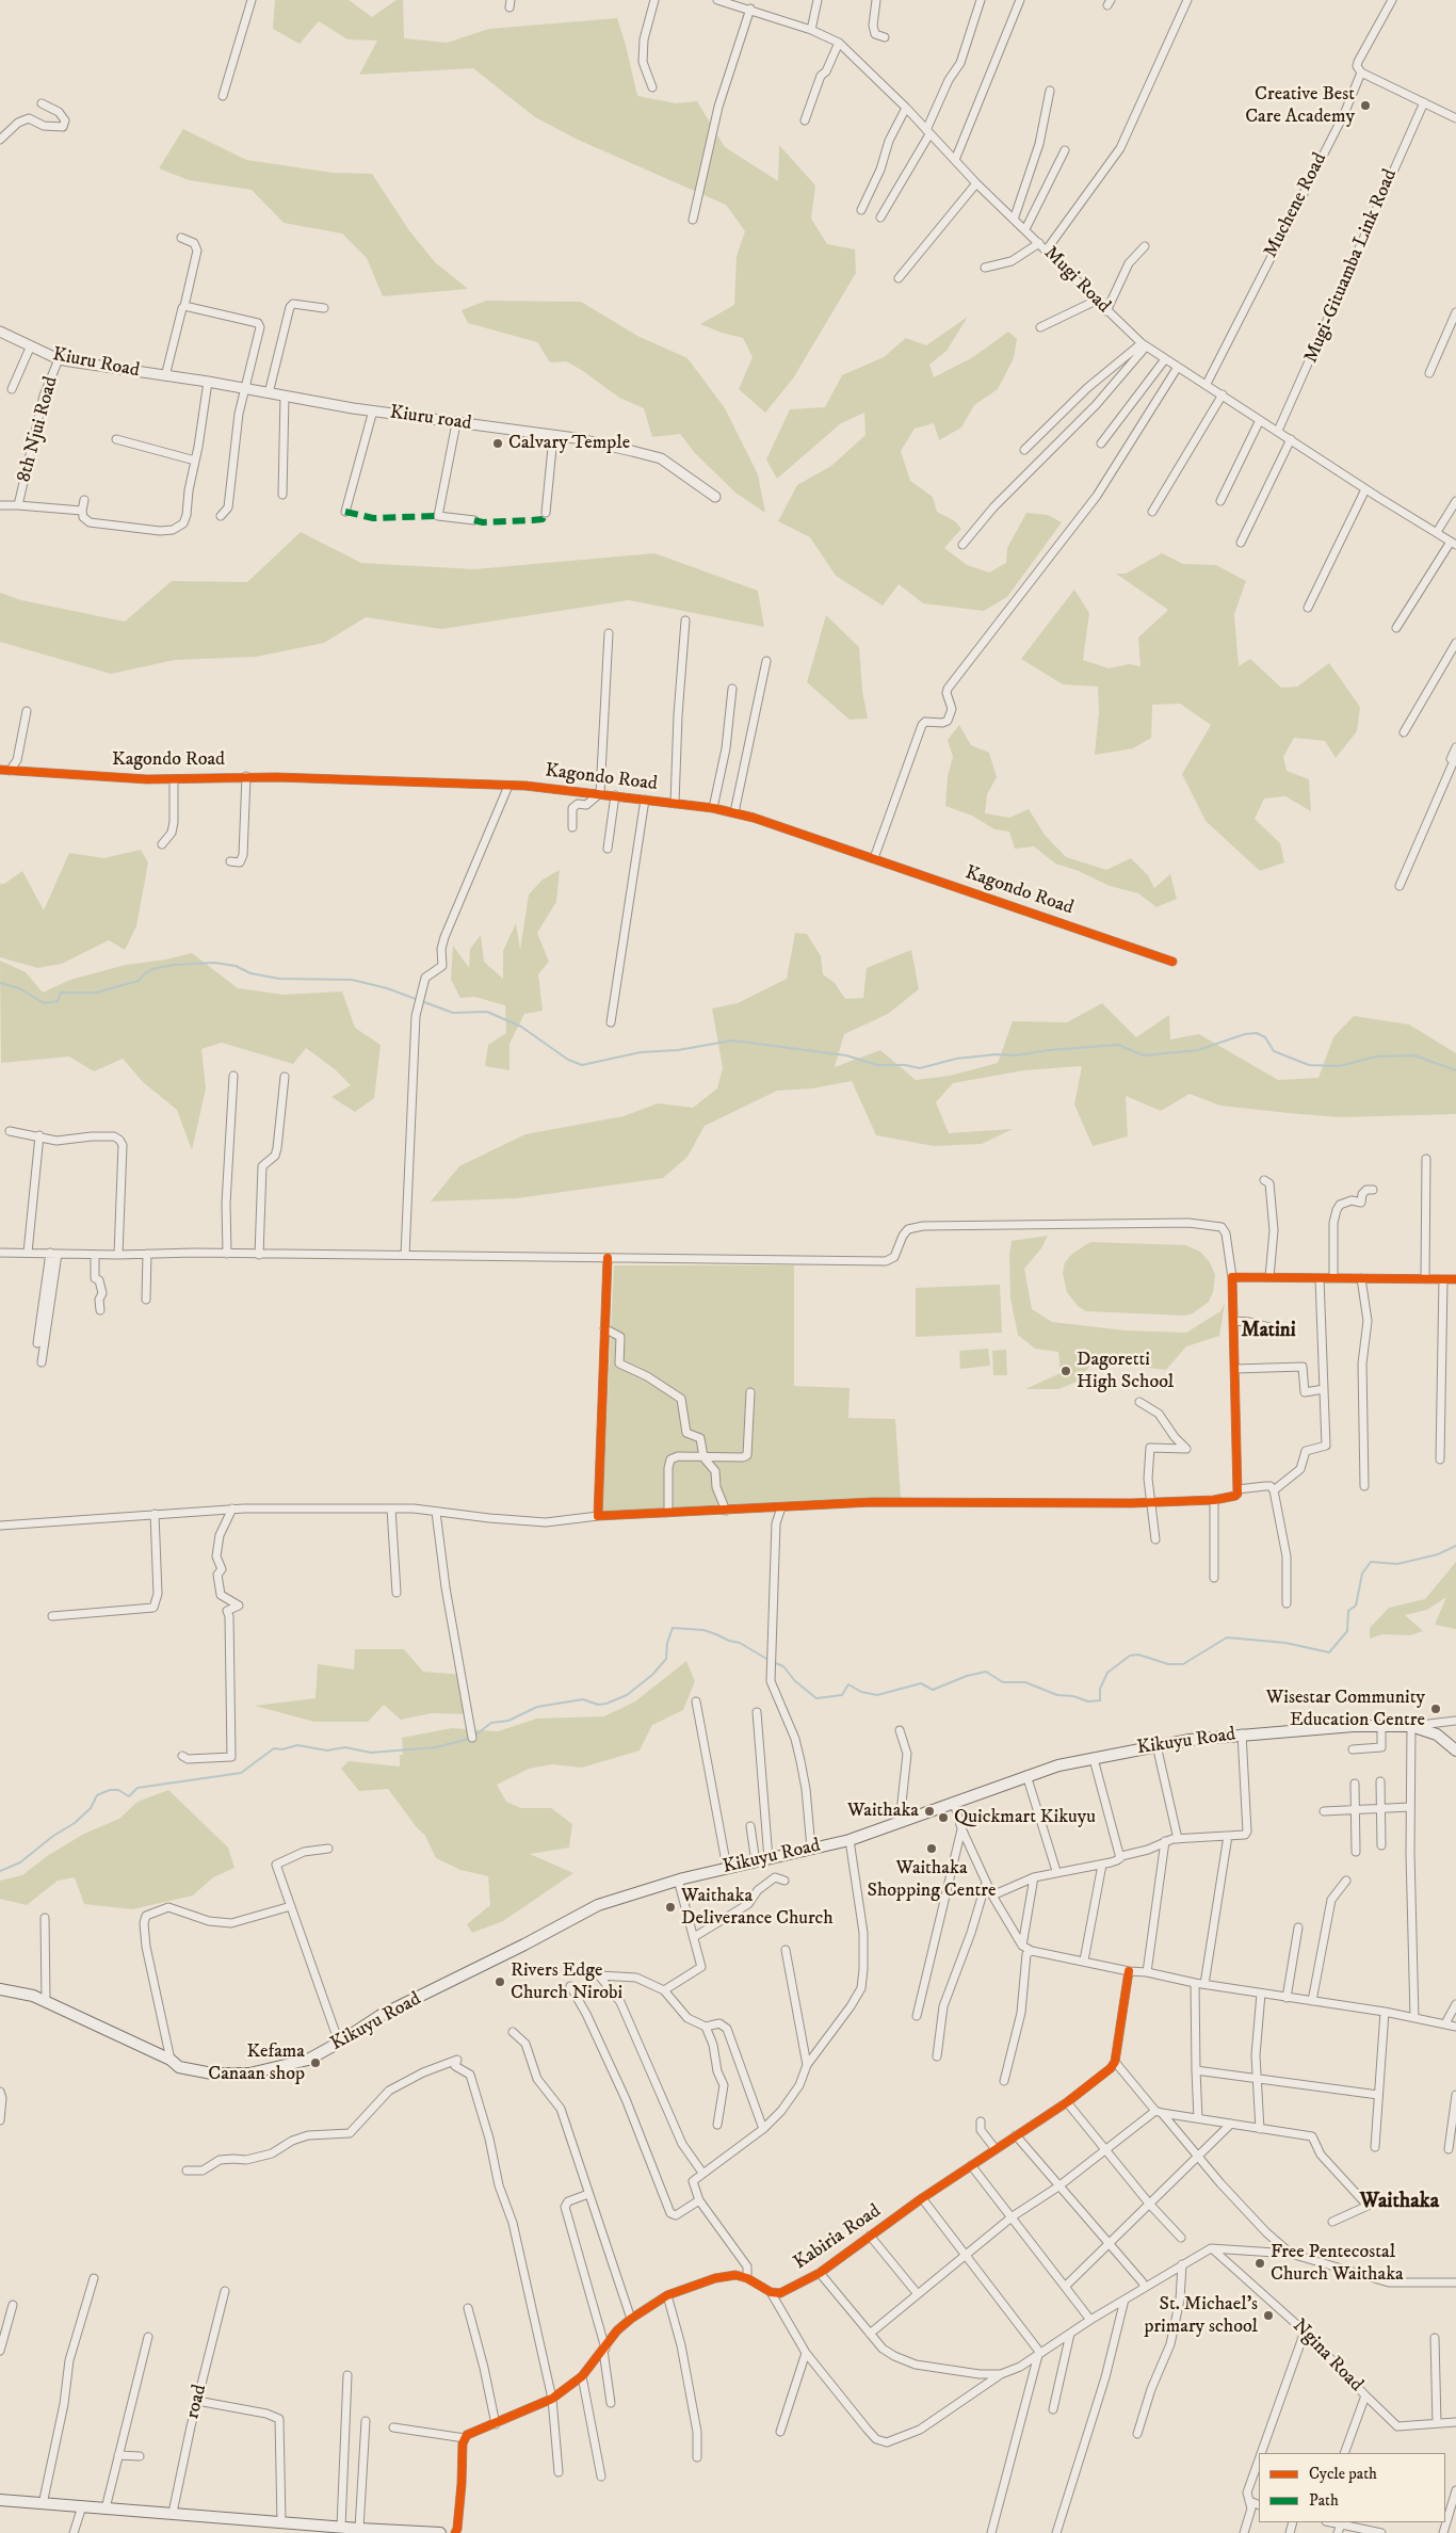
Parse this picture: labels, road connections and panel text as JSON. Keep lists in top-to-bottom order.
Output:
{
  "streets": {
    "main road": ["Kikuyu Road"],
    "street": [
      "Muchene Road",
      "Mugi-Gituamba Link Road",
      "Mugi Road",
      "Kiuru Road",
      "Kiuru road",
      "8th Njui Road",
      "Kagondo Road",
      "Kabiria Road",
      "Ngina Road",
      "road"
    ]
  },
  "crossings": [
    ["Muchene Road", "Mugi Road"],
    ["Mugi-Gituamba Link Road", "Mugi Road"],
    ["Kiuru Road", "Kiuru road"],
    ["Kiuru Road", "8th Njui Road"]
  ],
  "districts": ["Matini", "Waithaka"],
  "places": [
    "Creative Best Care Academy",
    "Calvary Temple",
    "Dagoretti High School",
    "Wisestar Community Education Centre",
    "Waithaka",
    "Quickmart Kikuyu",
    "Waithaka Shopping Centre",
    "Waithaka Deliverance Church",
    "Rivers Edge Church Nirobi",
    "Kefama Canaan shop",
    "Free Pentecostal Church Waithaka",
    "St. Michael's primary school"
  ],
  "legend": ["Cycle path", "Path"]
}
